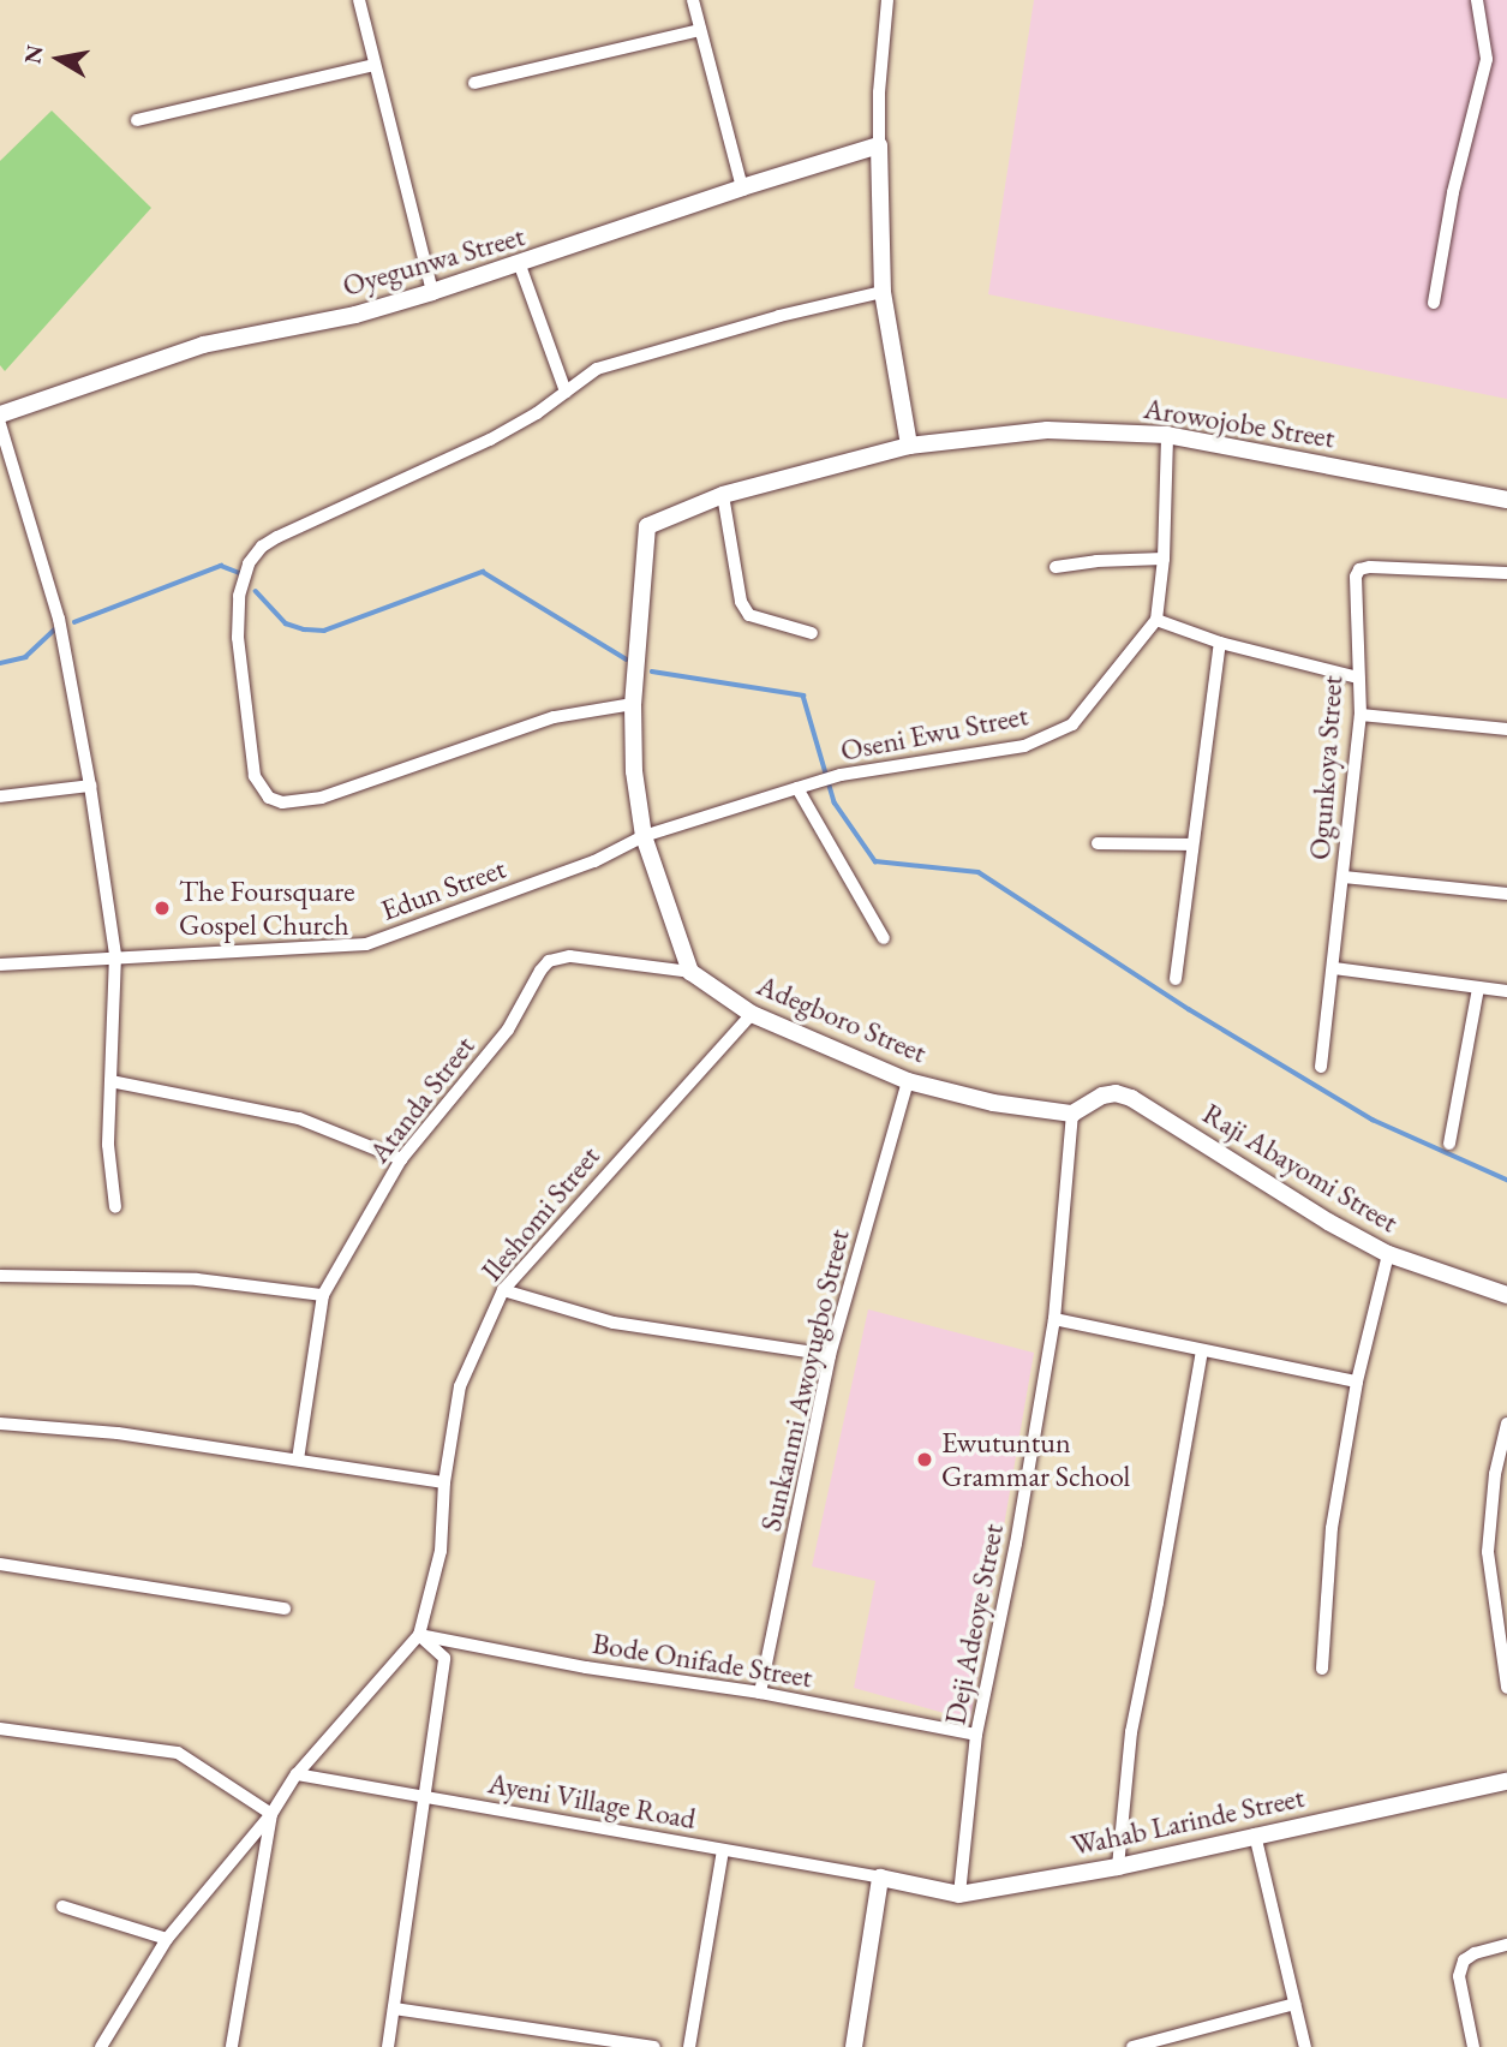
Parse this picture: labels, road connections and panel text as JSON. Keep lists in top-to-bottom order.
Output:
{
  "streets": {
    "street": [
      "Oyegunwa Street",
      "Arowojobe Street",
      "Oseni Ewu Street",
      "Ogunkoya Street",
      "Edun Street",
      "Adegboro Street",
      "Atanda Street",
      "Raji Abayomi Street",
      "Ileshomi Street",
      "Sunkanmi Awoyugbo Street",
      "Deji Adeoye Street",
      "Bode Onifade Street",
      "Ayeni Village Road",
      "Wahab Larinde Street"
    ]
  },
  "crossings": [
    ["Oseni Ewu Street", "Edun Street"],
    ["Adegboro Street", "Atanda Street"],
    ["Adegboro Street", "Raji Abayomi Street"],
    ["Adegboro Street", "Ileshomi Street"],
    ["Adegboro Street", "Sunkanmi Awoyugbo Street"],
    ["Adegboro Street", "Deji Adeoye Street"],
    ["Raji Abayomi Street", "Deji Adeoye Street"],
    ["Ileshomi Street", "Bode Onifade Street"],
    ["Sunkanmi Awoyugbo Street", "Bode Onifade Street"],
    ["Deji Adeoye Street", "Bode Onifade Street"],
    ["Deji Adeoye Street", "Wahab Larinde Street"],
    ["Ayeni Village Road", "Wahab Larinde Street"]
  ],
  "places": ["The Foursquare Gospel Church", "Ewutuntun Grammar School"],
  "north": "left"
}
